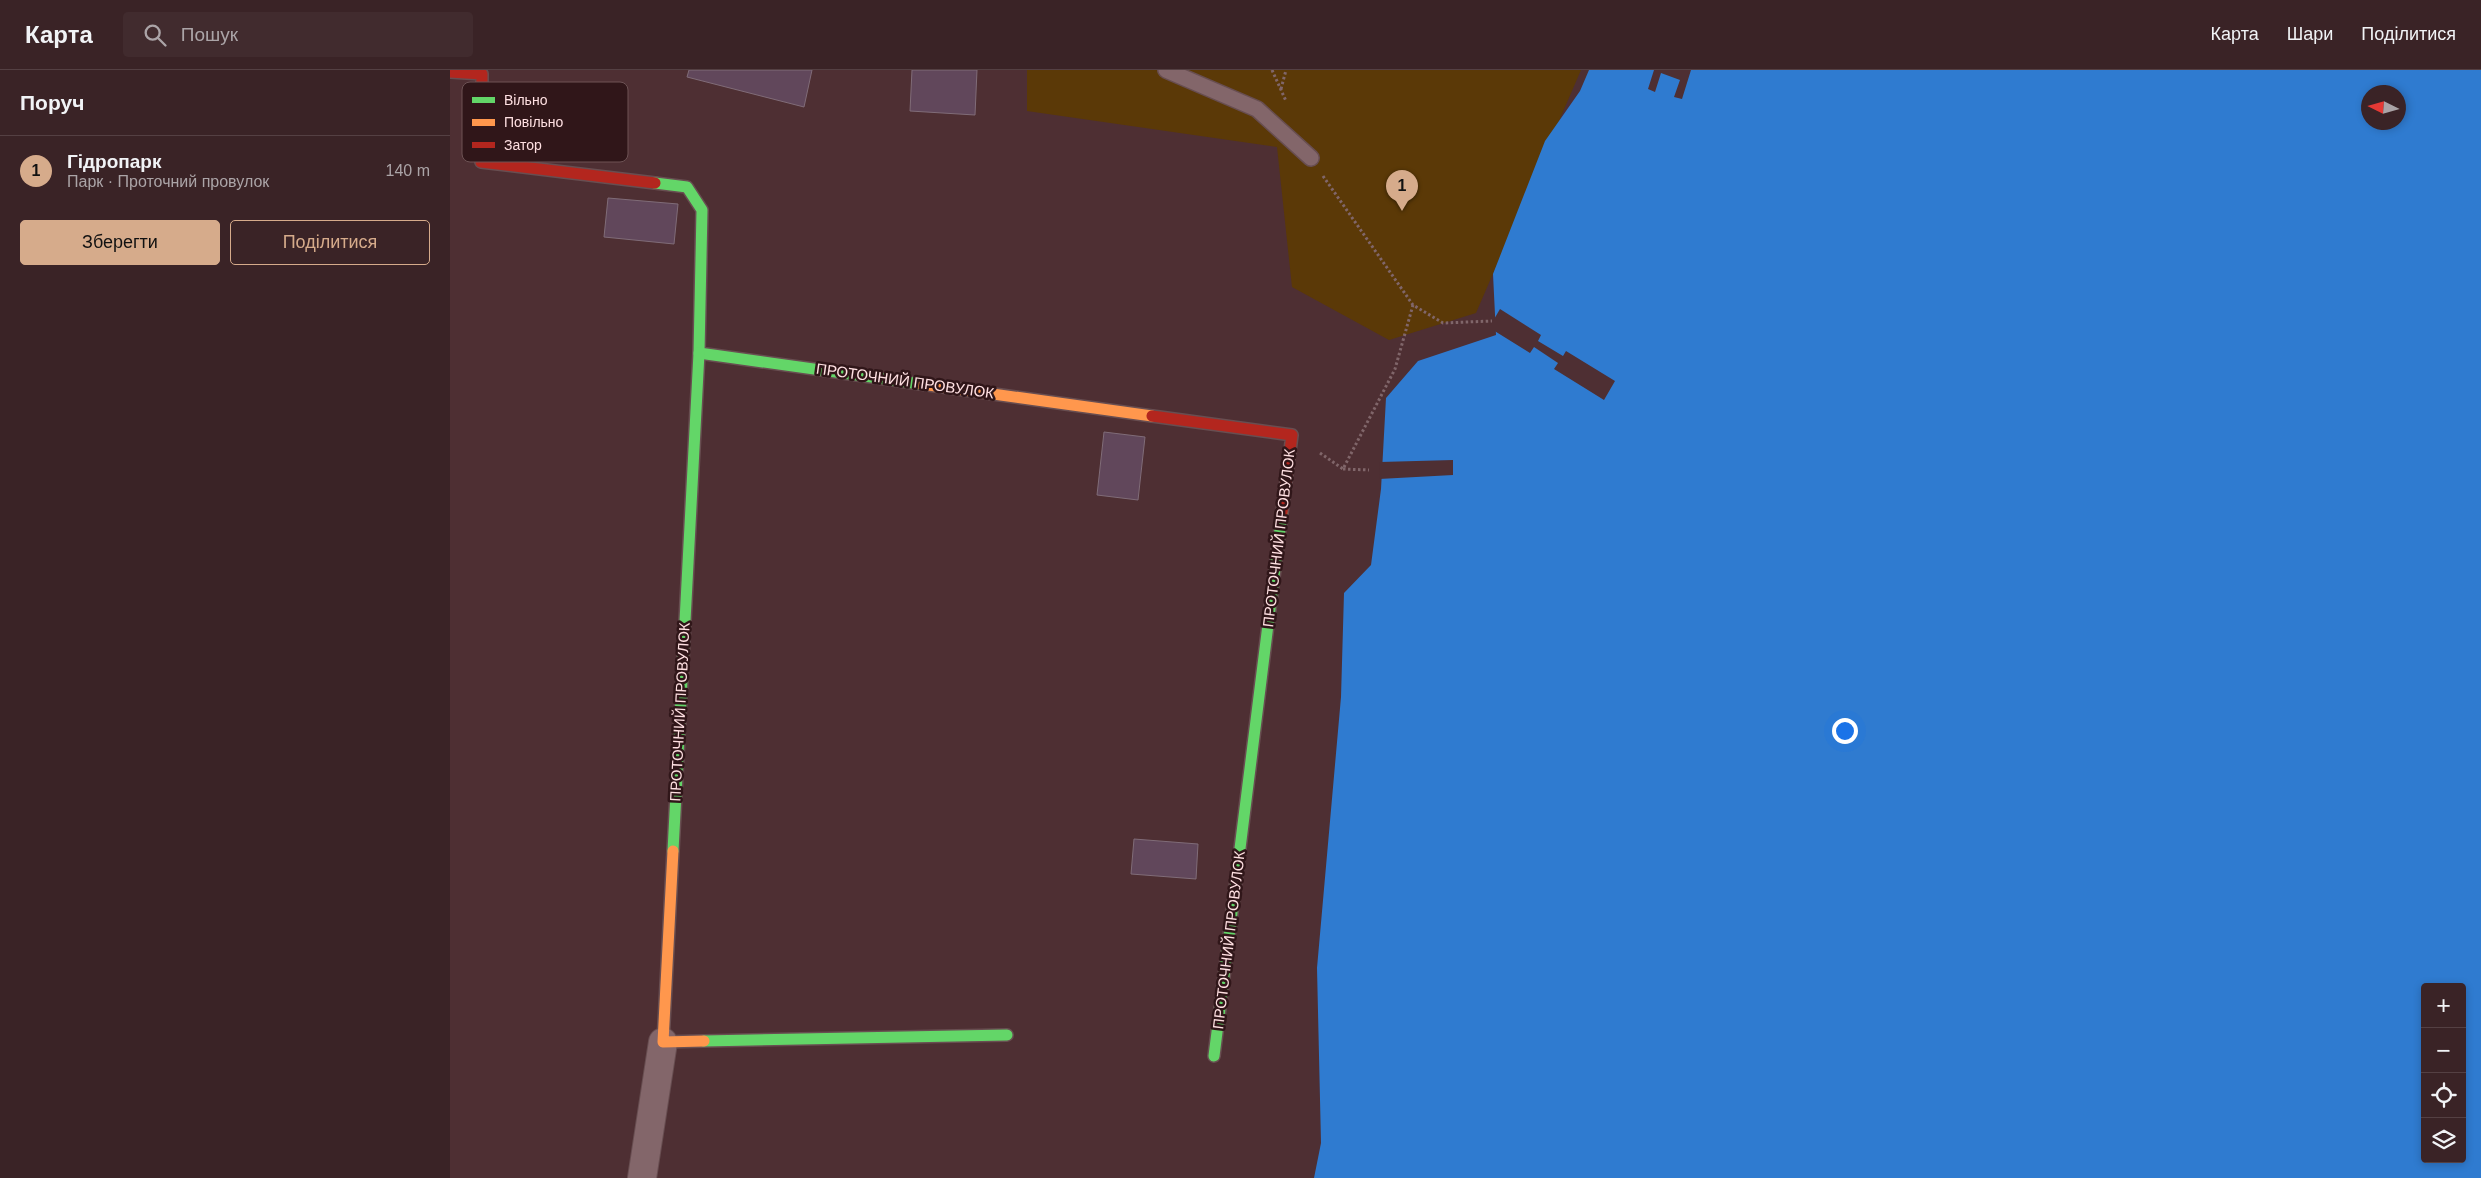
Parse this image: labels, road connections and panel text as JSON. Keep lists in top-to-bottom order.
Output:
{
  "streets": {
    "street": ["ПРОТОЧНИЙ ПРОВУЛОК"]
  },
  "legend": ["Вільно", "Повільно", "Затор"],
  "north": "left",
  "page": {
    "header": "Карта",
    "search": "Пошук",
    "nav": ["Карта", "Шари", "Поділитися"],
    "heading": "Поруч",
    "list": [
      {
        "mark": "1",
        "name": "Гідропарк",
        "note": "Парк · Проточний провулок",
        "value": "140 m"
      }
    ],
    "pins": "1",
    "buttons": ["Зберегти", "Поділитися"],
    "map_buttons": ["+", "−"]
  }
}
